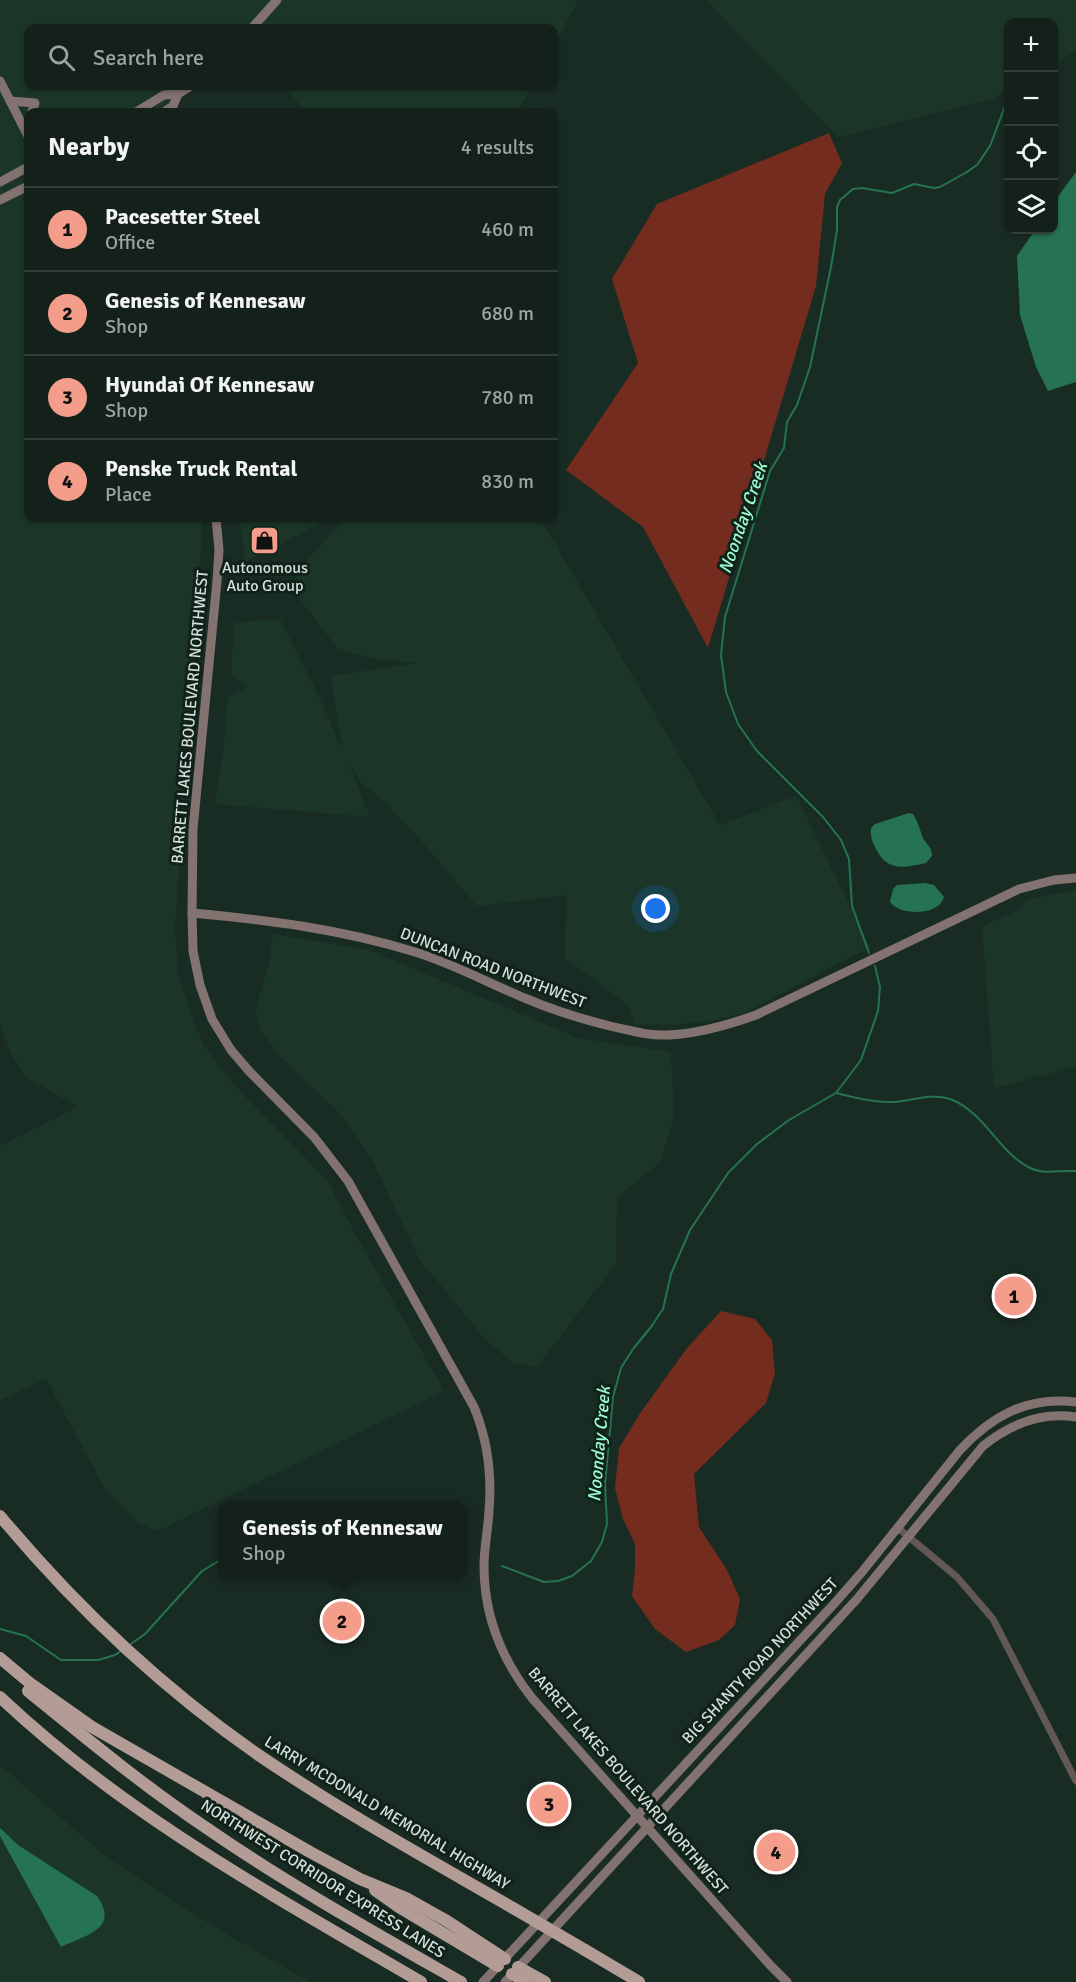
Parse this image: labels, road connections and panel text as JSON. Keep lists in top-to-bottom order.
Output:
{
  "streets": {
    "highway": ["LARRY MCDONALD MEMORIAL HIGHWAY", "NORTHWEST CORRIDOR EXPRESS LANES"],
    "street": ["BARRETT LAKES BOULEVARD NORTHWEST", "DUNCAN ROAD NORTHWEST", "BIG SHANTY ROAD NORTHWEST"]
  },
  "crossings": [
    ["BARRETT LAKES BOULEVARD NORTHWEST", "DUNCAN ROAD NORTHWEST"],
    ["BARRETT LAKES BOULEVARD NORTHWEST", "BIG SHANTY ROAD NORTHWEST"]
  ],
  "water": ["Noonday Creek"],
  "places": {
    "shop": ["Autonomous Auto Group"]
  },
  "page": {
    "map_buttons": ["+", "−"],
    "search": "Search here",
    "heading": ["Nearby", "4 results"],
    "list": [
      {
        "mark": "1",
        "name": "Pacesetter Steel",
        "note": "Office",
        "value": "460 m"
      },
      {
        "mark": "2",
        "name": "Genesis of Kennesaw",
        "note": "Shop",
        "value": "680 m"
      },
      {
        "mark": "3",
        "name": "Hyundai Of Kennesaw",
        "note": "Shop",
        "value": "780 m"
      },
      {
        "mark": "4",
        "name": "Penske Truck Rental",
        "note": "Place",
        "value": "830 m"
      }
    ],
    "pins": [
      "1",
      "2",
      "3",
      "4"
    ],
    "popup": ["Genesis of Kennesaw", "Shop"]
  }
}
